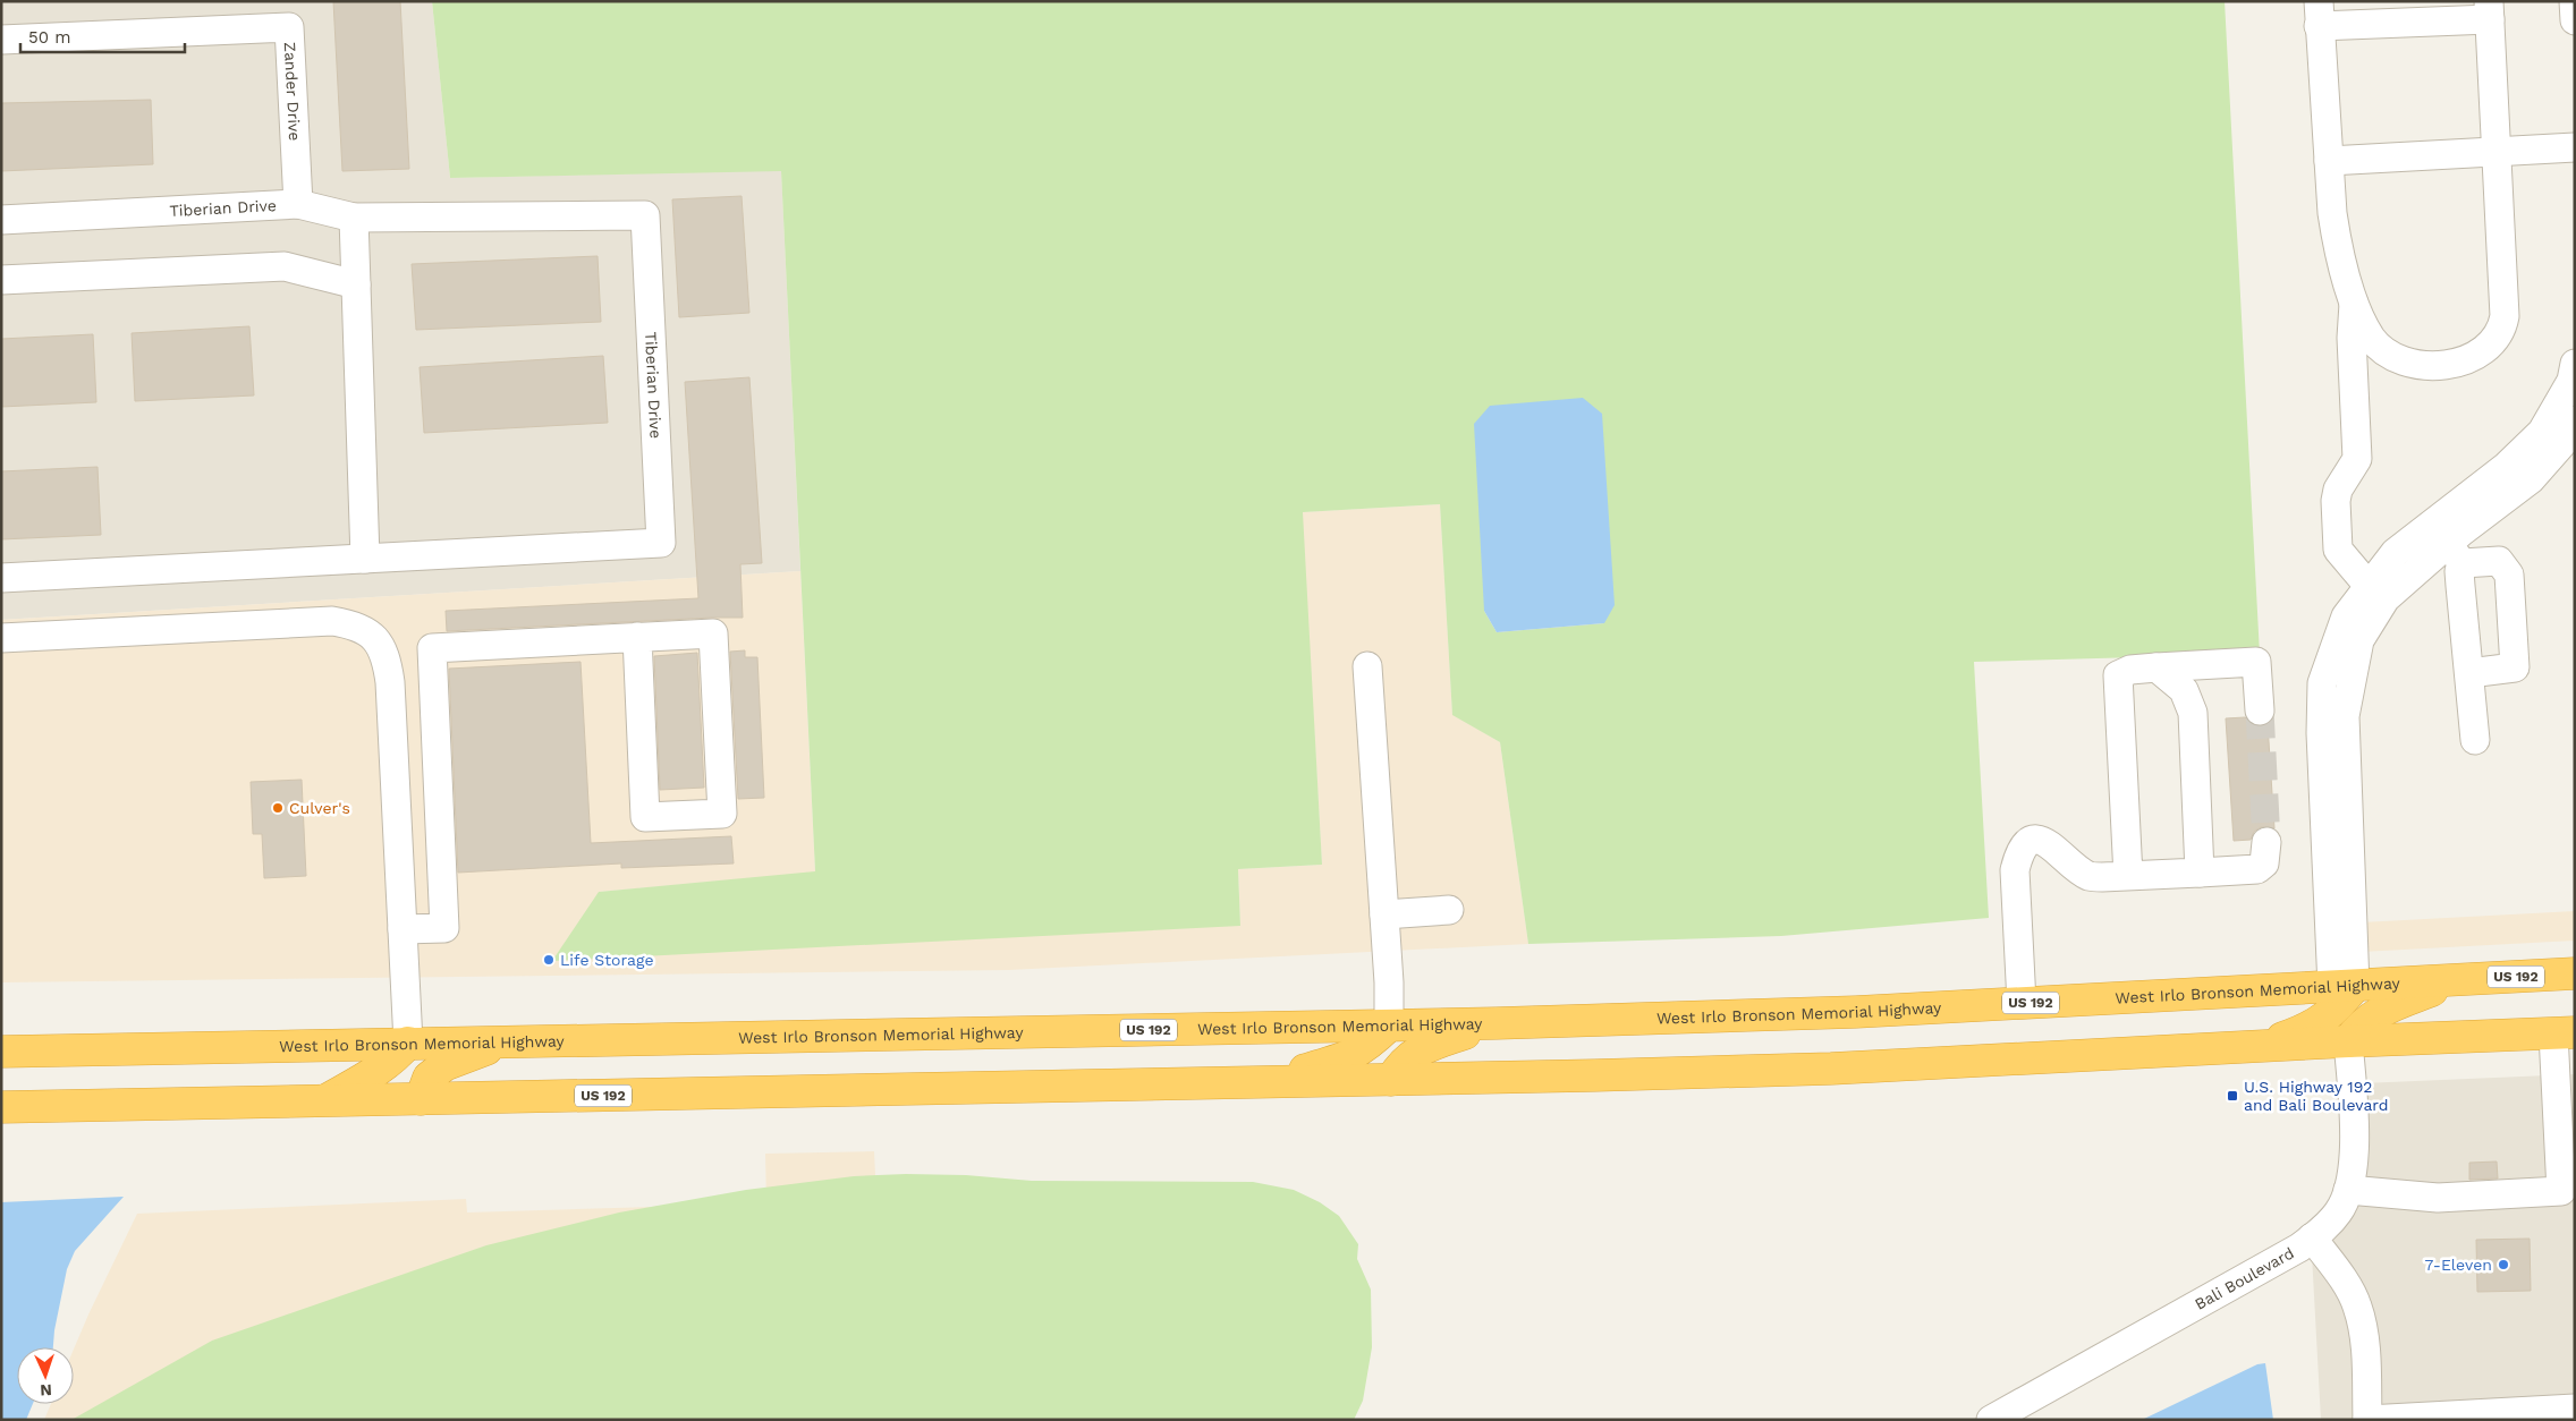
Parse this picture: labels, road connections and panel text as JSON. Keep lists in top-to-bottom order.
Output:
{
  "streets": {
    "highway": ["US 192", "West Irlo Bronson Memorial Highway"],
    "street": ["Zander Drive", "Tiberian Drive", "Bali Boulevard"]
  },
  "crossings": [
    ["Zander Drive", "Tiberian Drive"],
    ["US 192", "Bali Boulevard"]
  ],
  "places": {
    "other": ["Culver's", "Life Storage", "7-Eleven"],
    "transit": ["U.S. Highway 192 and Bali Boulevard"]
  },
  "scale_bar": "50 m",
  "north": "bottom"
}
